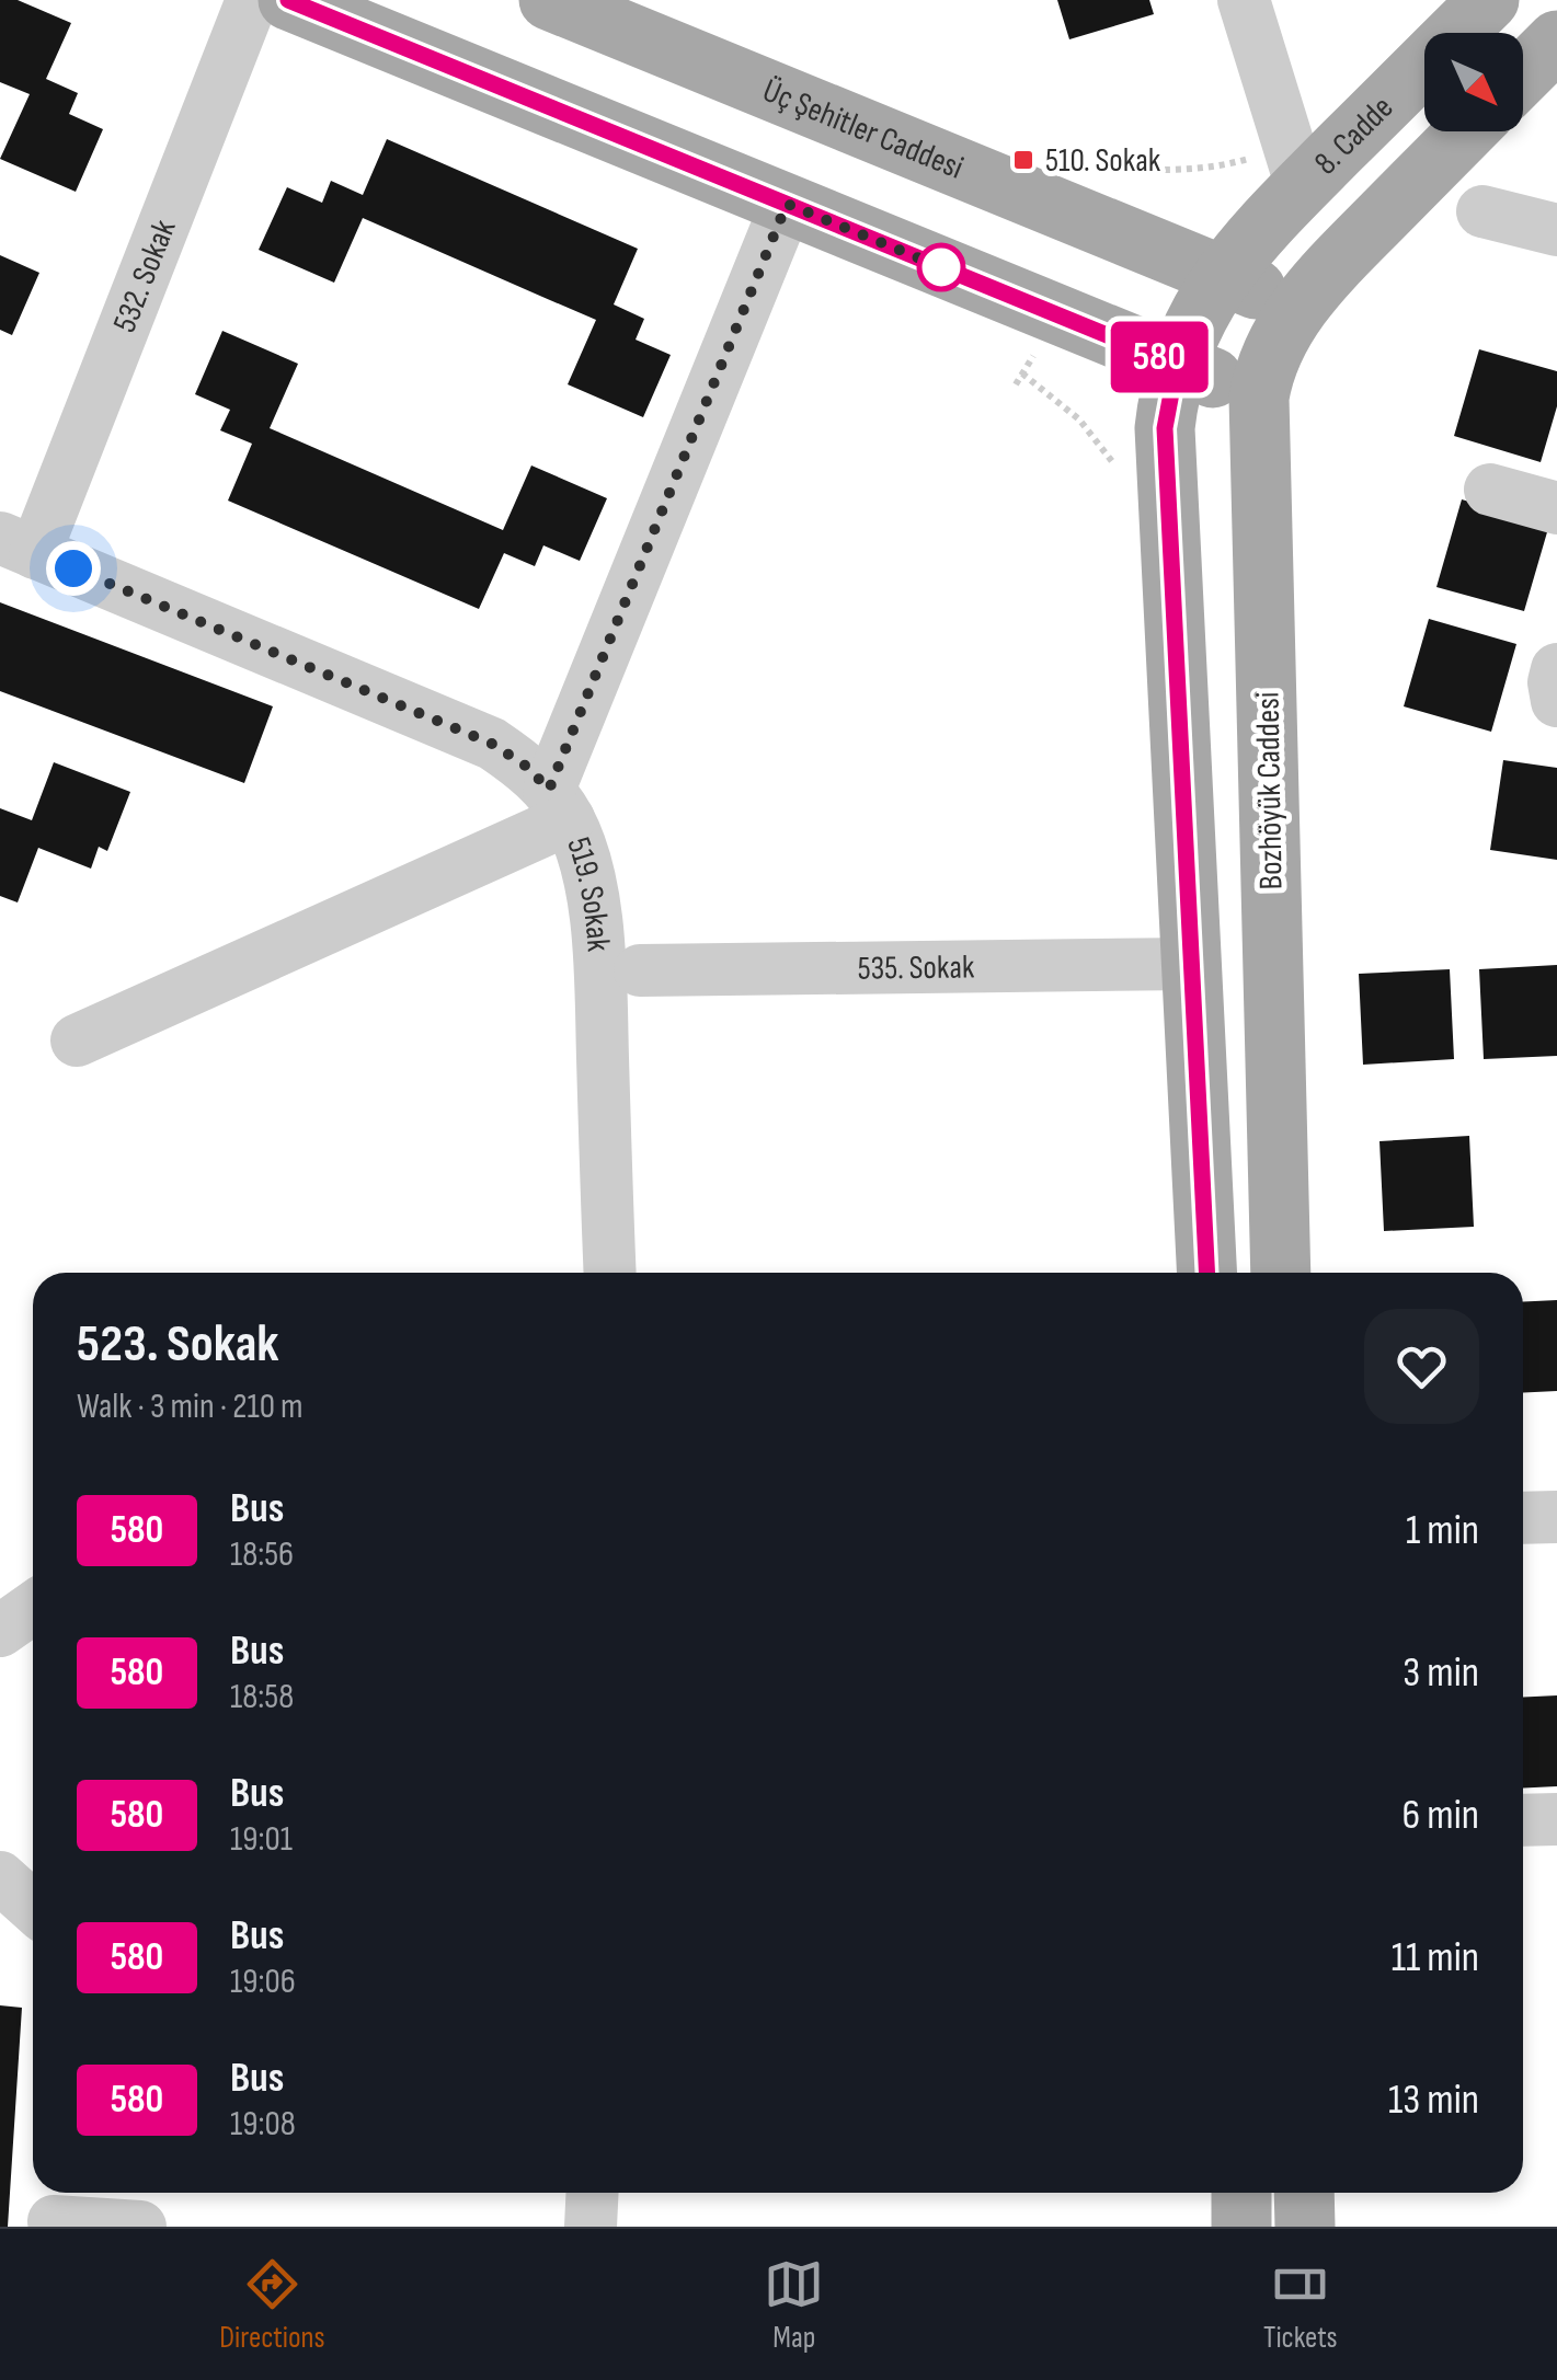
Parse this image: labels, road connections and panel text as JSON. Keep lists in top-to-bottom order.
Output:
{
  "streets": {
    "main road": ["Üç Şehitler Caddesi", "8. Cadde", "Bozhöyük Caddesi"],
    "street": ["532. Sokak", "519. Sokak", "535. Sokak"]
  },
  "crossings": [
    ["Üç Şehitler Caddesi", "8. Cadde"],
    ["Üç Şehitler Caddesi", "Bozhöyük Caddesi"]
  ],
  "places": {
    "transit": ["510. Sokak"]
  },
  "lines": ["bus line 580"],
  "north": "bottom right",
  "page": {
    "on_map": "580",
    "heading": ["523. Sokak", "Walk · 3 min · 210 m"],
    "list": [
      {
        "mark": "580",
        "name": "Bus",
        "note": "18:56",
        "value": "1 min"
      },
      {
        "mark": "580",
        "name": "Bus",
        "note": "18:58",
        "value": "3 min"
      },
      {
        "mark": "580",
        "name": "Bus",
        "note": "19:01",
        "value": "6 min"
      },
      {
        "mark": "580",
        "name": "Bus",
        "note": "19:06",
        "value": "11 min"
      },
      {
        "mark": "580",
        "name": "Bus",
        "note": "19:08",
        "value": "13 min"
      }
    ],
    "tabs": ["Directions", "Map", "Tickets"]
  }
}
